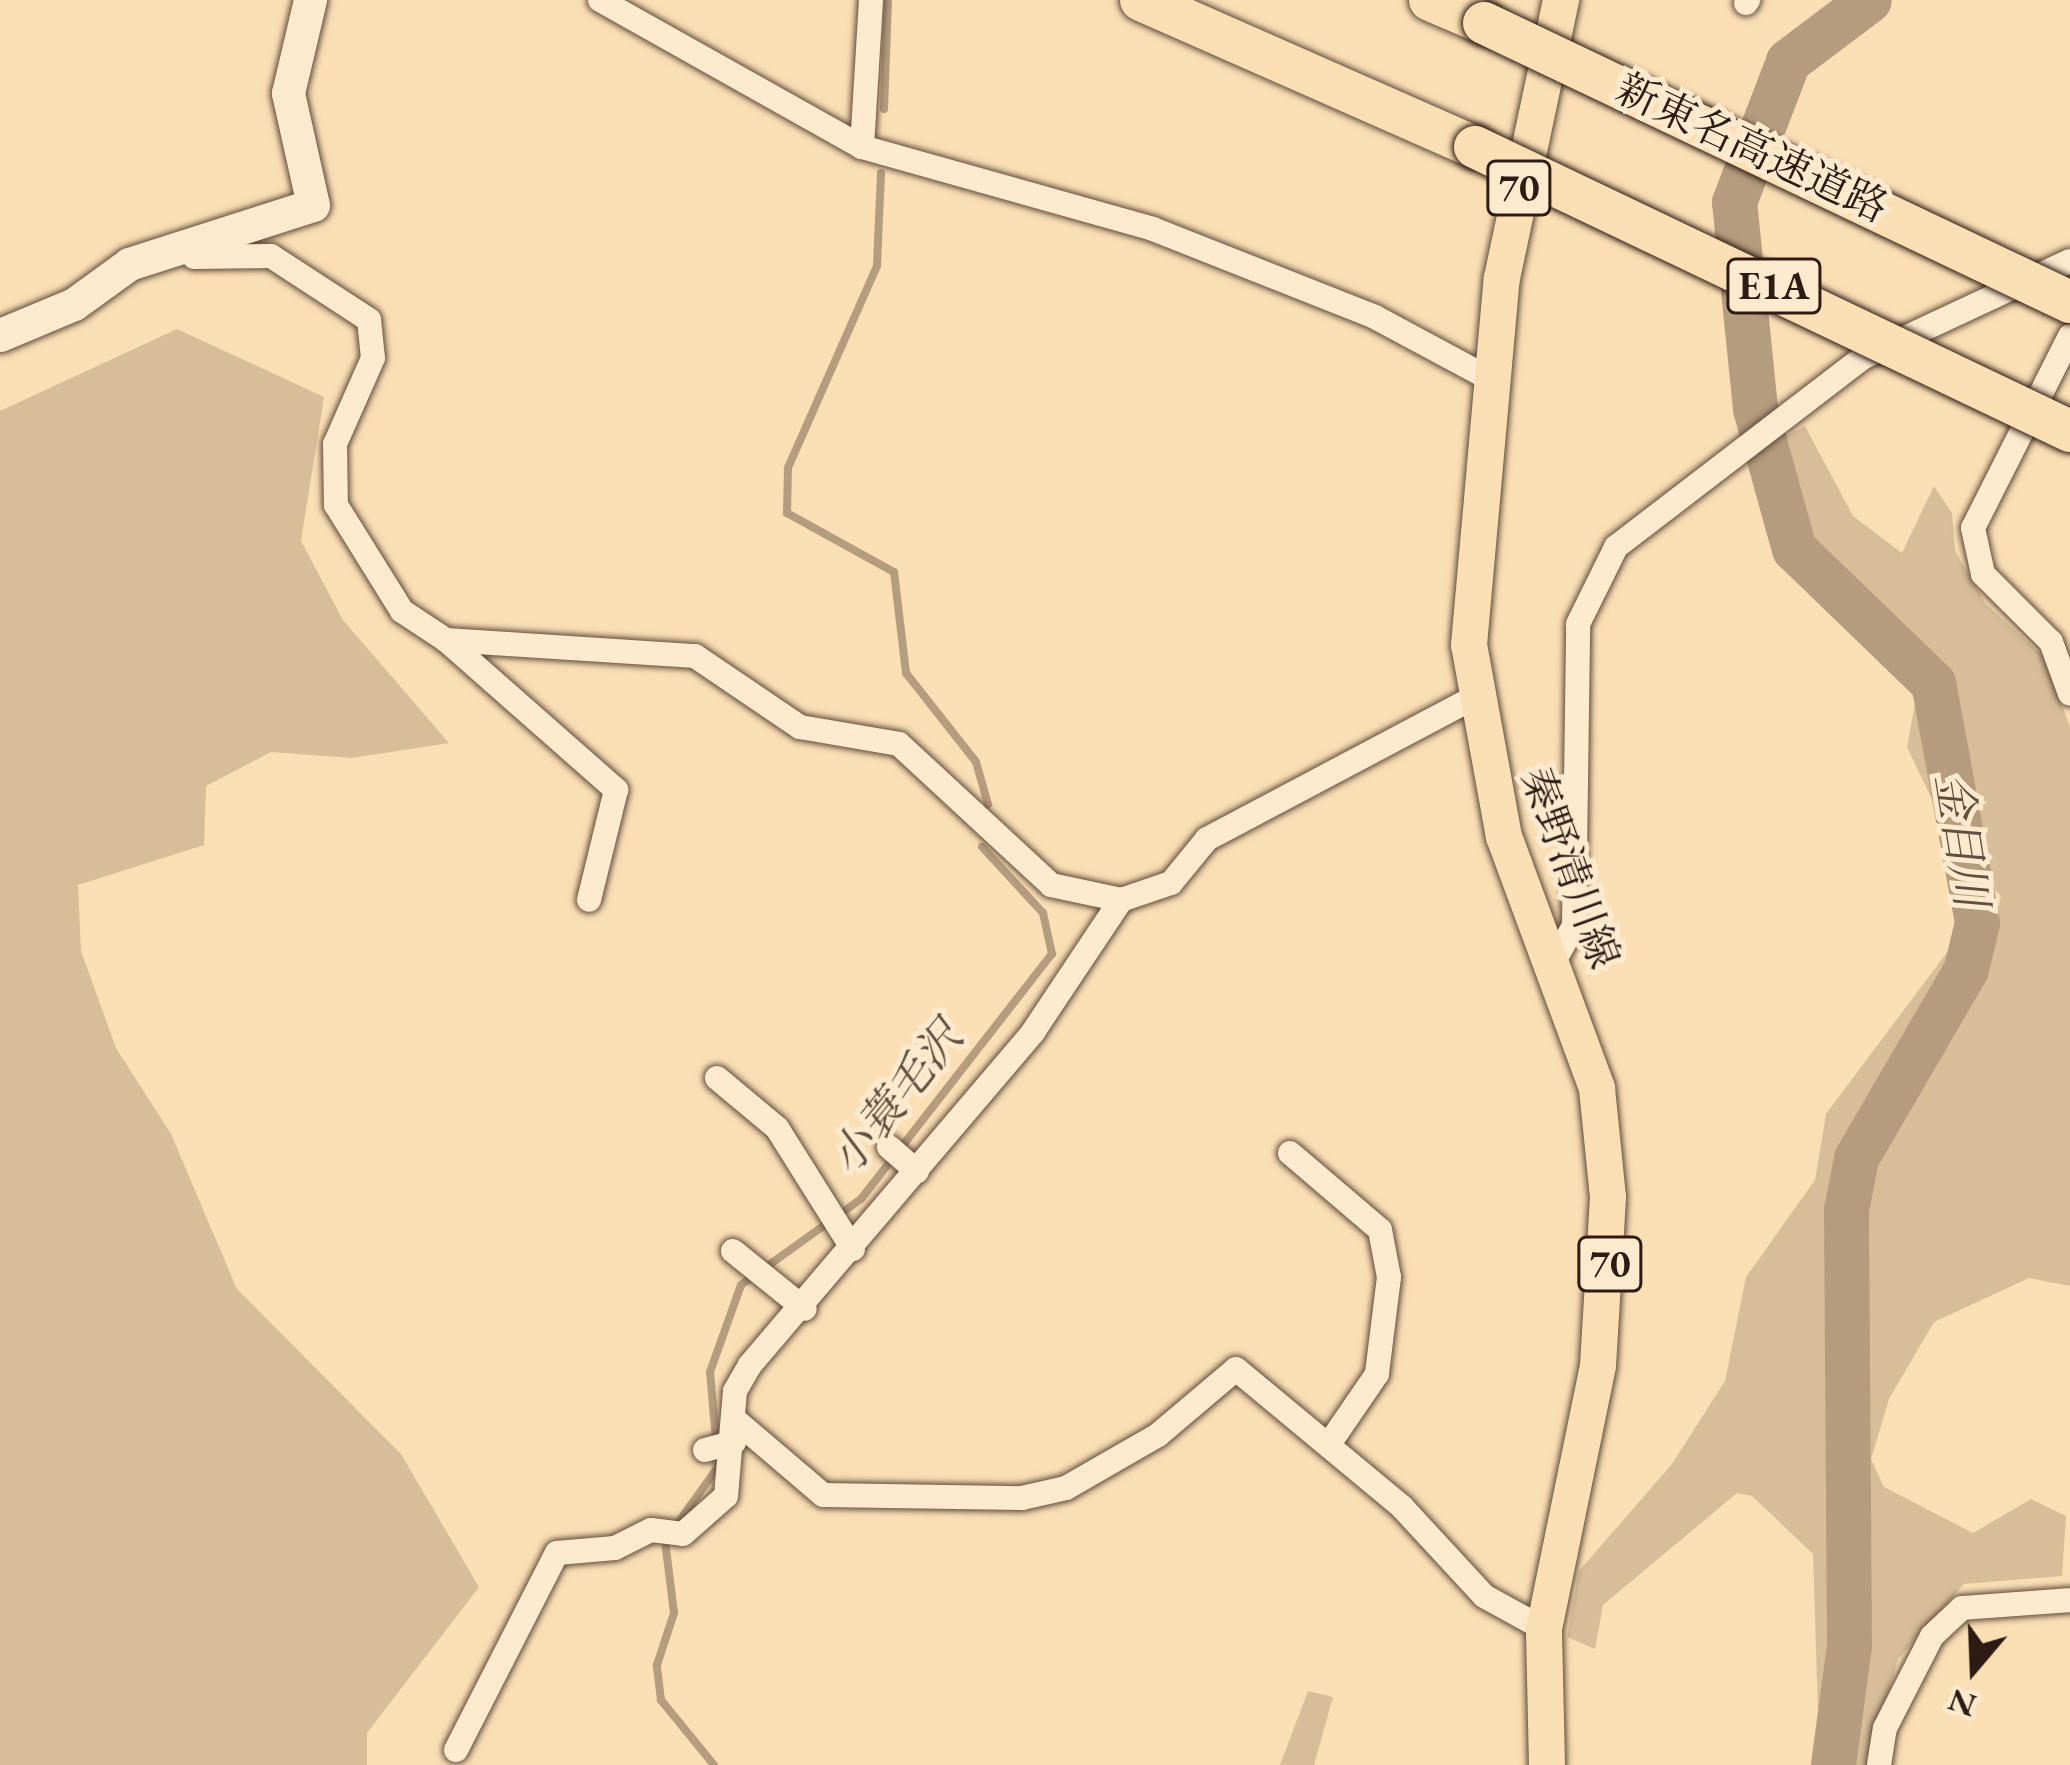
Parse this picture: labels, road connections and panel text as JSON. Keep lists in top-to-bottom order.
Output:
{
  "streets": {
    "highway": ["新東名高速道路", "E1A"],
    "main road": ["70", "秦野清川線"]
  },
  "water": ["金目川", "小蓑毛沢"],
  "north": "bottom"
}
